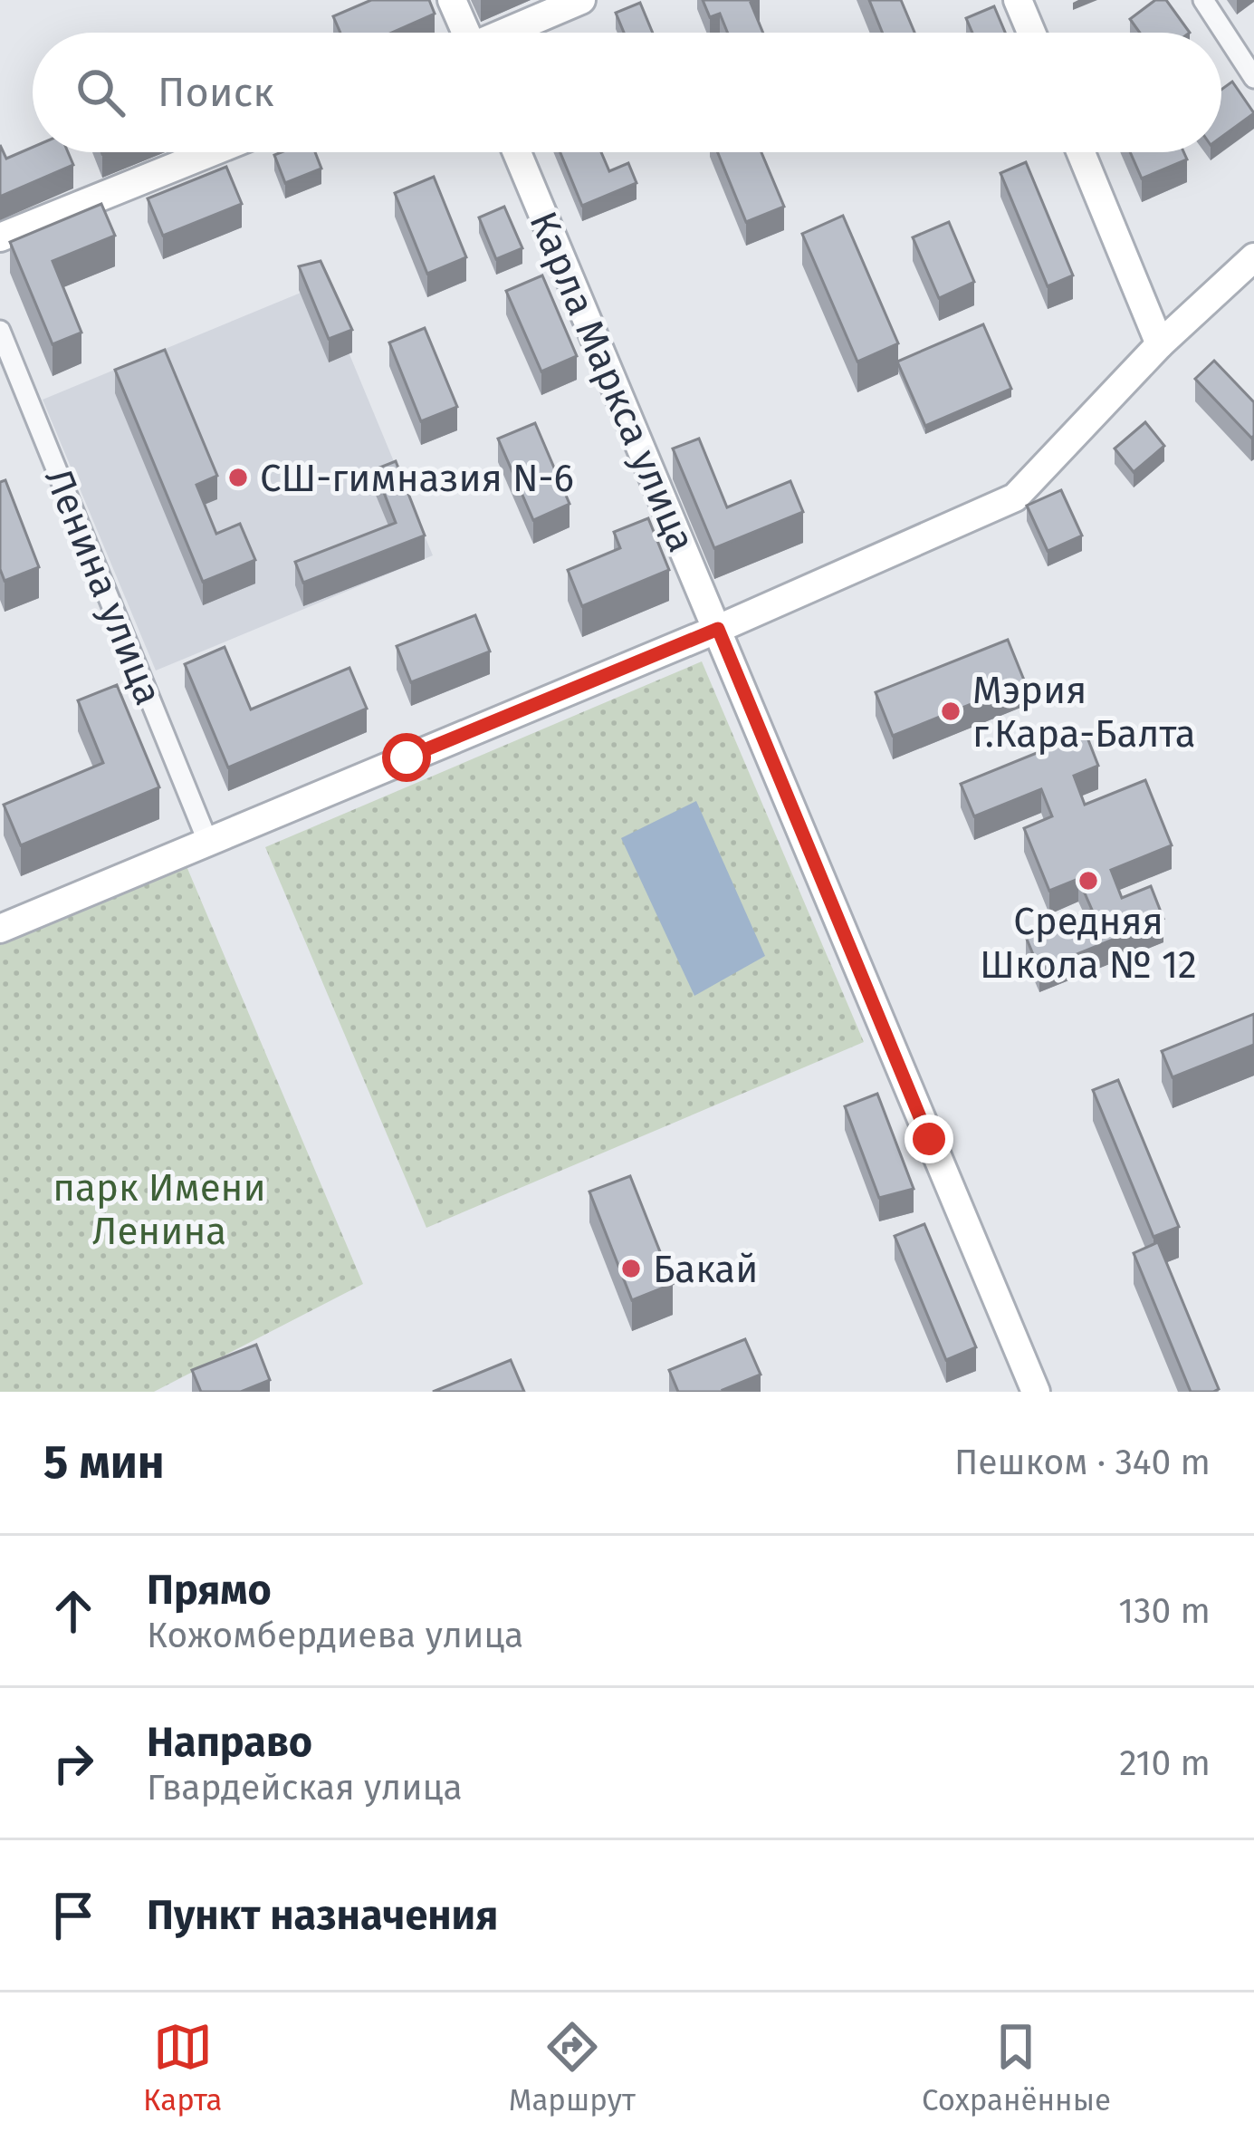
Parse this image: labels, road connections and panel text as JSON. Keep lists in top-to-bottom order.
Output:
{
  "streets": {
    "street": ["Карла Маркса улица", "Ленина улица"]
  },
  "parks": ["парк Имени Ленина"],
  "places": [
    "СШ-гимназия N-6",
    "Мэрия г.Кара-Балта",
    "Средняя Школа № 12",
    "Бакай"
  ],
  "page": {
    "search": "Поиск",
    "heading": ["5 мин", "Пешком · 340 m"],
    "list": [
      ["Прямо", "Кожомбердиева улица", "130 m"],
      ["Направо", "Гвардейская улица", "210 m"],
      "Пункт назначения"
    ],
    "nav": ["Карта", "Маршрут", "Сохранённые"]
  }
}
